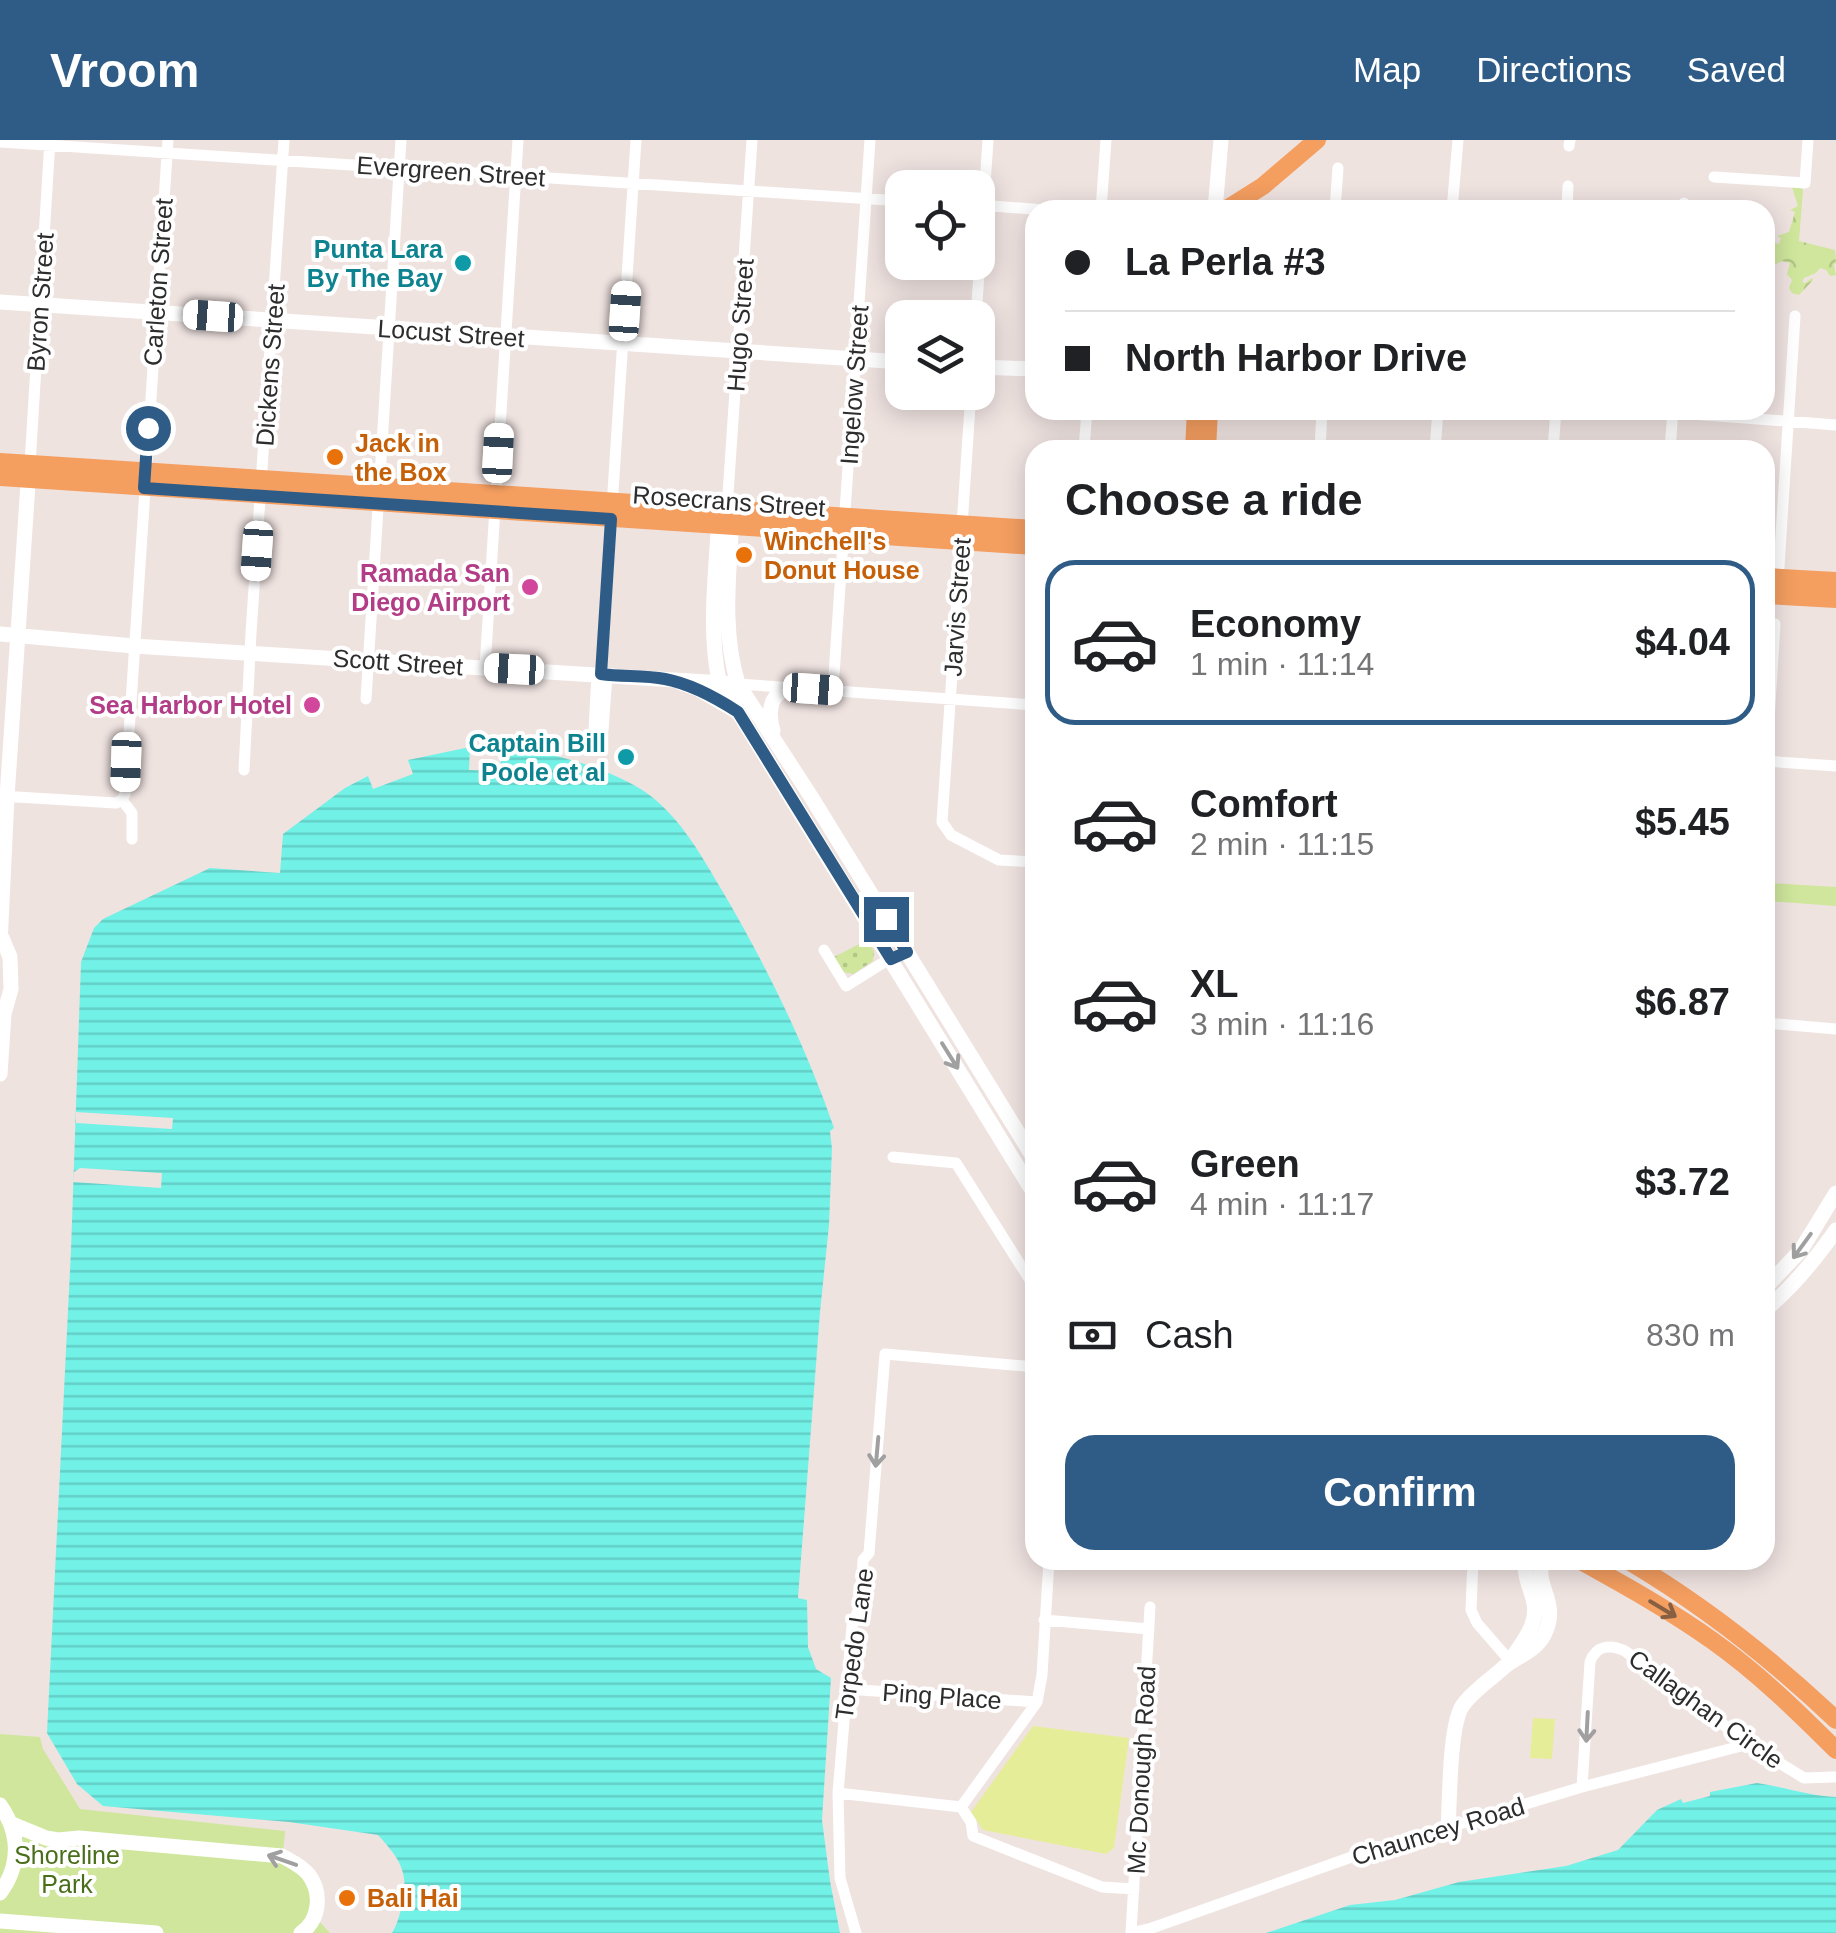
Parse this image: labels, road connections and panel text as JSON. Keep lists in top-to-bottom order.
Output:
{
  "streets": {
    "main road": ["Locust Street", "Rosecrans Street", "Scott Street"],
    "street": [
      "Evergreen Street",
      "Carleton Street",
      "Byron Street",
      "Hugo Street",
      "Dickens Street",
      "Ingelow Street",
      "Jarvis Street",
      "Torpedo Lane",
      "Ping Place",
      "Callaghan Circle",
      "Mc Donough Road",
      "Chauncey Road"
    ]
  },
  "crossings": [
    ["Evergreen Street", "Carleton Street"],
    ["Evergreen Street", "Byron Street"],
    ["Evergreen Street", "Hugo Street"],
    ["Evergreen Street", "Dickens Street"],
    ["Evergreen Street", "Ingelow Street"],
    ["Carleton Street", "Locust Street"],
    ["Carleton Street", "Rosecrans Street"],
    ["Carleton Street", "Scott Street"],
    ["Byron Street", "Locust Street"],
    ["Byron Street", "Rosecrans Street"],
    ["Hugo Street", "Locust Street"],
    ["Hugo Street", "Rosecrans Street"],
    ["Locust Street", "Dickens Street"],
    ["Locust Street", "Ingelow Street"],
    ["Dickens Street", "Rosecrans Street"],
    ["Dickens Street", "Scott Street"],
    ["Ingelow Street", "Rosecrans Street"],
    ["Ingelow Street", "Scott Street"],
    ["Rosecrans Street", "Jarvis Street"],
    ["Jarvis Street", "Scott Street"],
    ["Torpedo Lane", "Ping Place"],
    ["Callaghan Circle", "Chauncey Road"],
    ["Mc Donough Road", "Chauncey Road"]
  ],
  "parks": ["Shoreline Park"],
  "places": [
    "Punta Lara By The Bay",
    "Jack in the Box",
    "Winchell's Donut House",
    "Ramada San Diego Airport",
    "Sea Harbor Hotel",
    "Captain Bill Poole et al",
    "Bali Hai"
  ],
  "page": {
    "header": "Vroom",
    "nav": ["Map", "Directions", "Saved"],
    "banner": ["La Perla #3", "North Harbor Drive"],
    "heading": "Choose a ride",
    "list": [
      {
        "name": "Economy",
        "note": "1 min · 11:14",
        "value": "$4.04"
      },
      {
        "name": "Comfort",
        "note": "2 min · 11:15",
        "value": "$5.45"
      },
      {
        "name": "XL",
        "note": "3 min · 11:16",
        "value": "$6.87"
      },
      {
        "name": "Green",
        "note": "4 min · 11:17",
        "value": "$3.72"
      }
    ],
    "pay": ["Cash", "830 m"],
    "buttons": "Confirm"
  }
}
